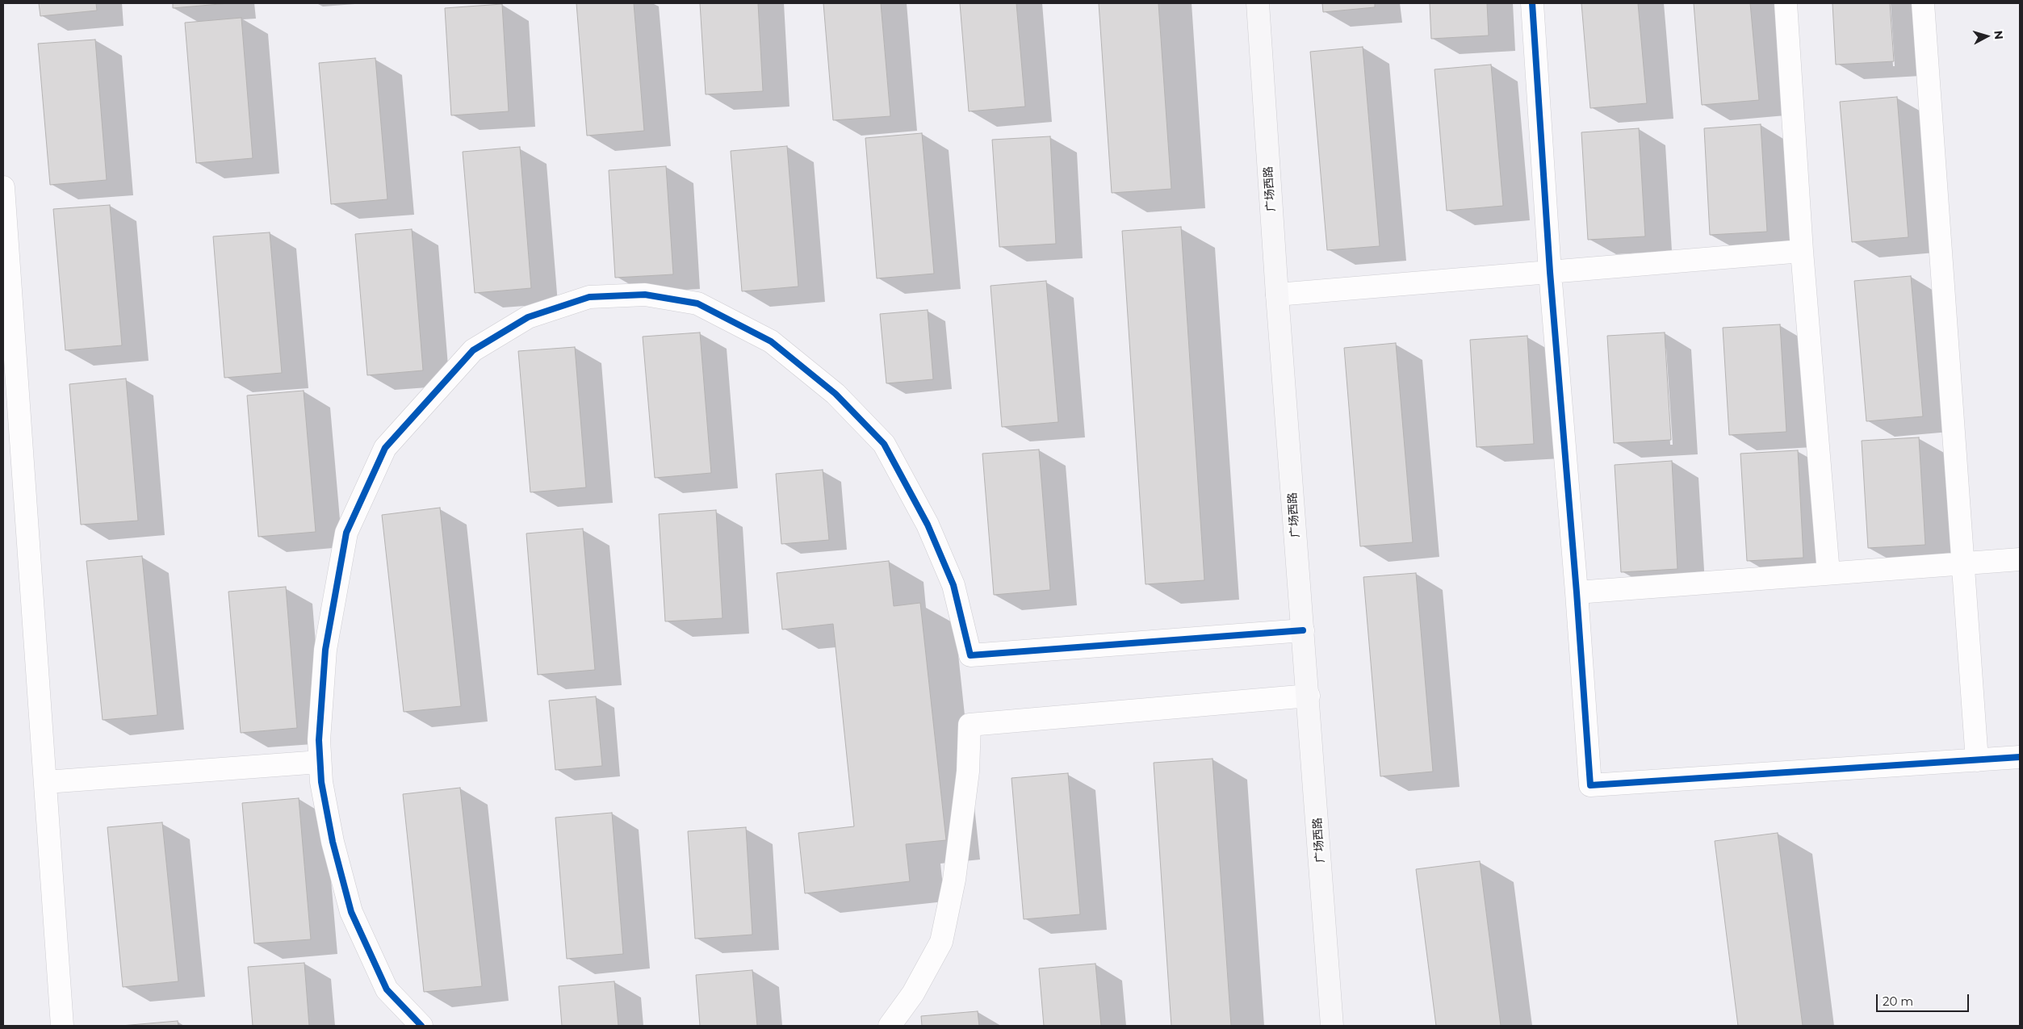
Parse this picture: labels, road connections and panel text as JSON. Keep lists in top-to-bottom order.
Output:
{
  "streets": {
    "main road": ["广场西路"]
  },
  "scale_bar": "20 m",
  "north": "right"
}
